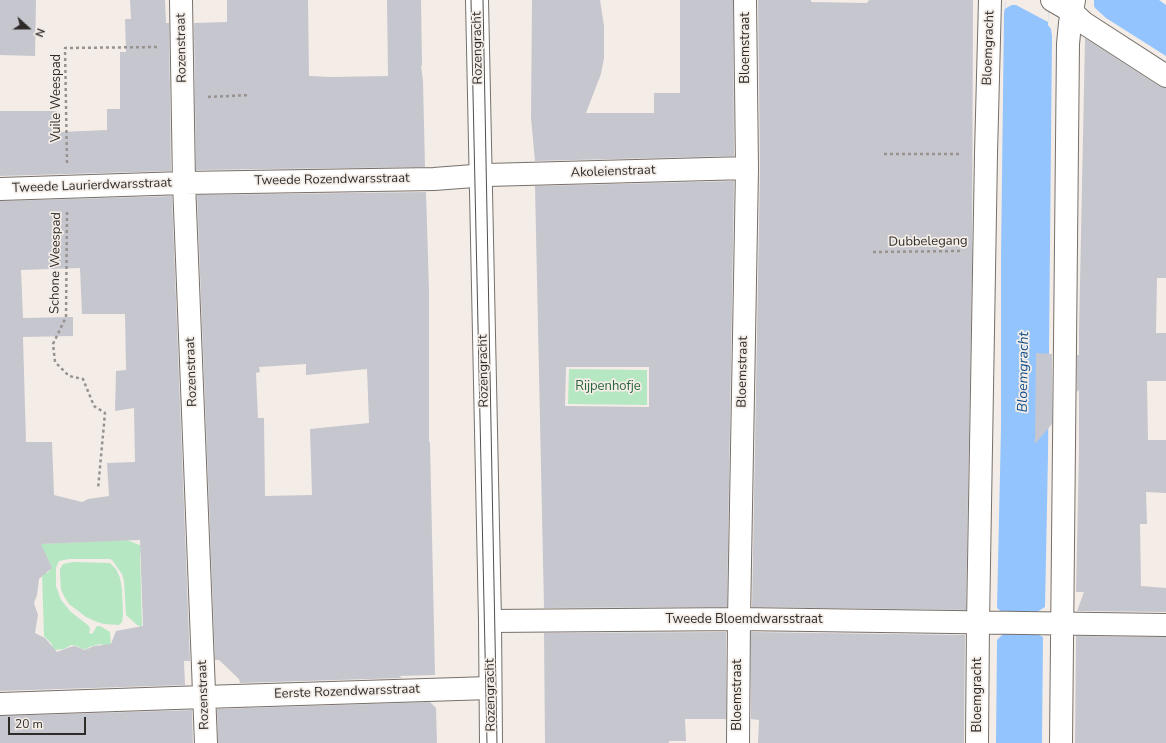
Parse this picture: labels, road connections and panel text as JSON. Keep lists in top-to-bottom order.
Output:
{
  "streets": {
    "street": [
      "Rozenstraat",
      "Rozengracht",
      "Bloemstraat",
      "Bloemgracht",
      "Akoleienstraat",
      "Tweede Rozendwarsstraat",
      "Tweede Laurierdwarsstraat",
      "Tweede Bloemdwarsstraat",
      "Eerste Rozendwarsstraat"
    ],
    "path": ["Vuile Weespad", "Dubbelegang", "Schone Weespad"]
  },
  "crossings": [
    ["Rozenstraat", "Tweede Rozendwarsstraat"],
    ["Rozenstraat", "Tweede Laurierdwarsstraat"],
    ["Rozenstraat", "Eerste Rozendwarsstraat"],
    ["Rozengracht", "Akoleienstraat"],
    ["Rozengracht", "Tweede Rozendwarsstraat"],
    ["Rozengracht", "Tweede Bloemdwarsstraat"],
    ["Rozengracht", "Eerste Rozendwarsstraat"],
    ["Bloemstraat", "Akoleienstraat"],
    ["Bloemstraat", "Tweede Bloemdwarsstraat"],
    ["Bloemgracht", "Dubbelegang"],
    ["Bloemgracht", "Tweede Bloemdwarsstraat"],
    ["Akoleienstraat", "Tweede Rozendwarsstraat"],
    ["Tweede Rozendwarsstraat", "Tweede Laurierdwarsstraat"]
  ],
  "water": ["Bloemgracht"],
  "parks": ["Rijpenhofje"],
  "scale_bar": "20 m",
  "north": "right"
}
